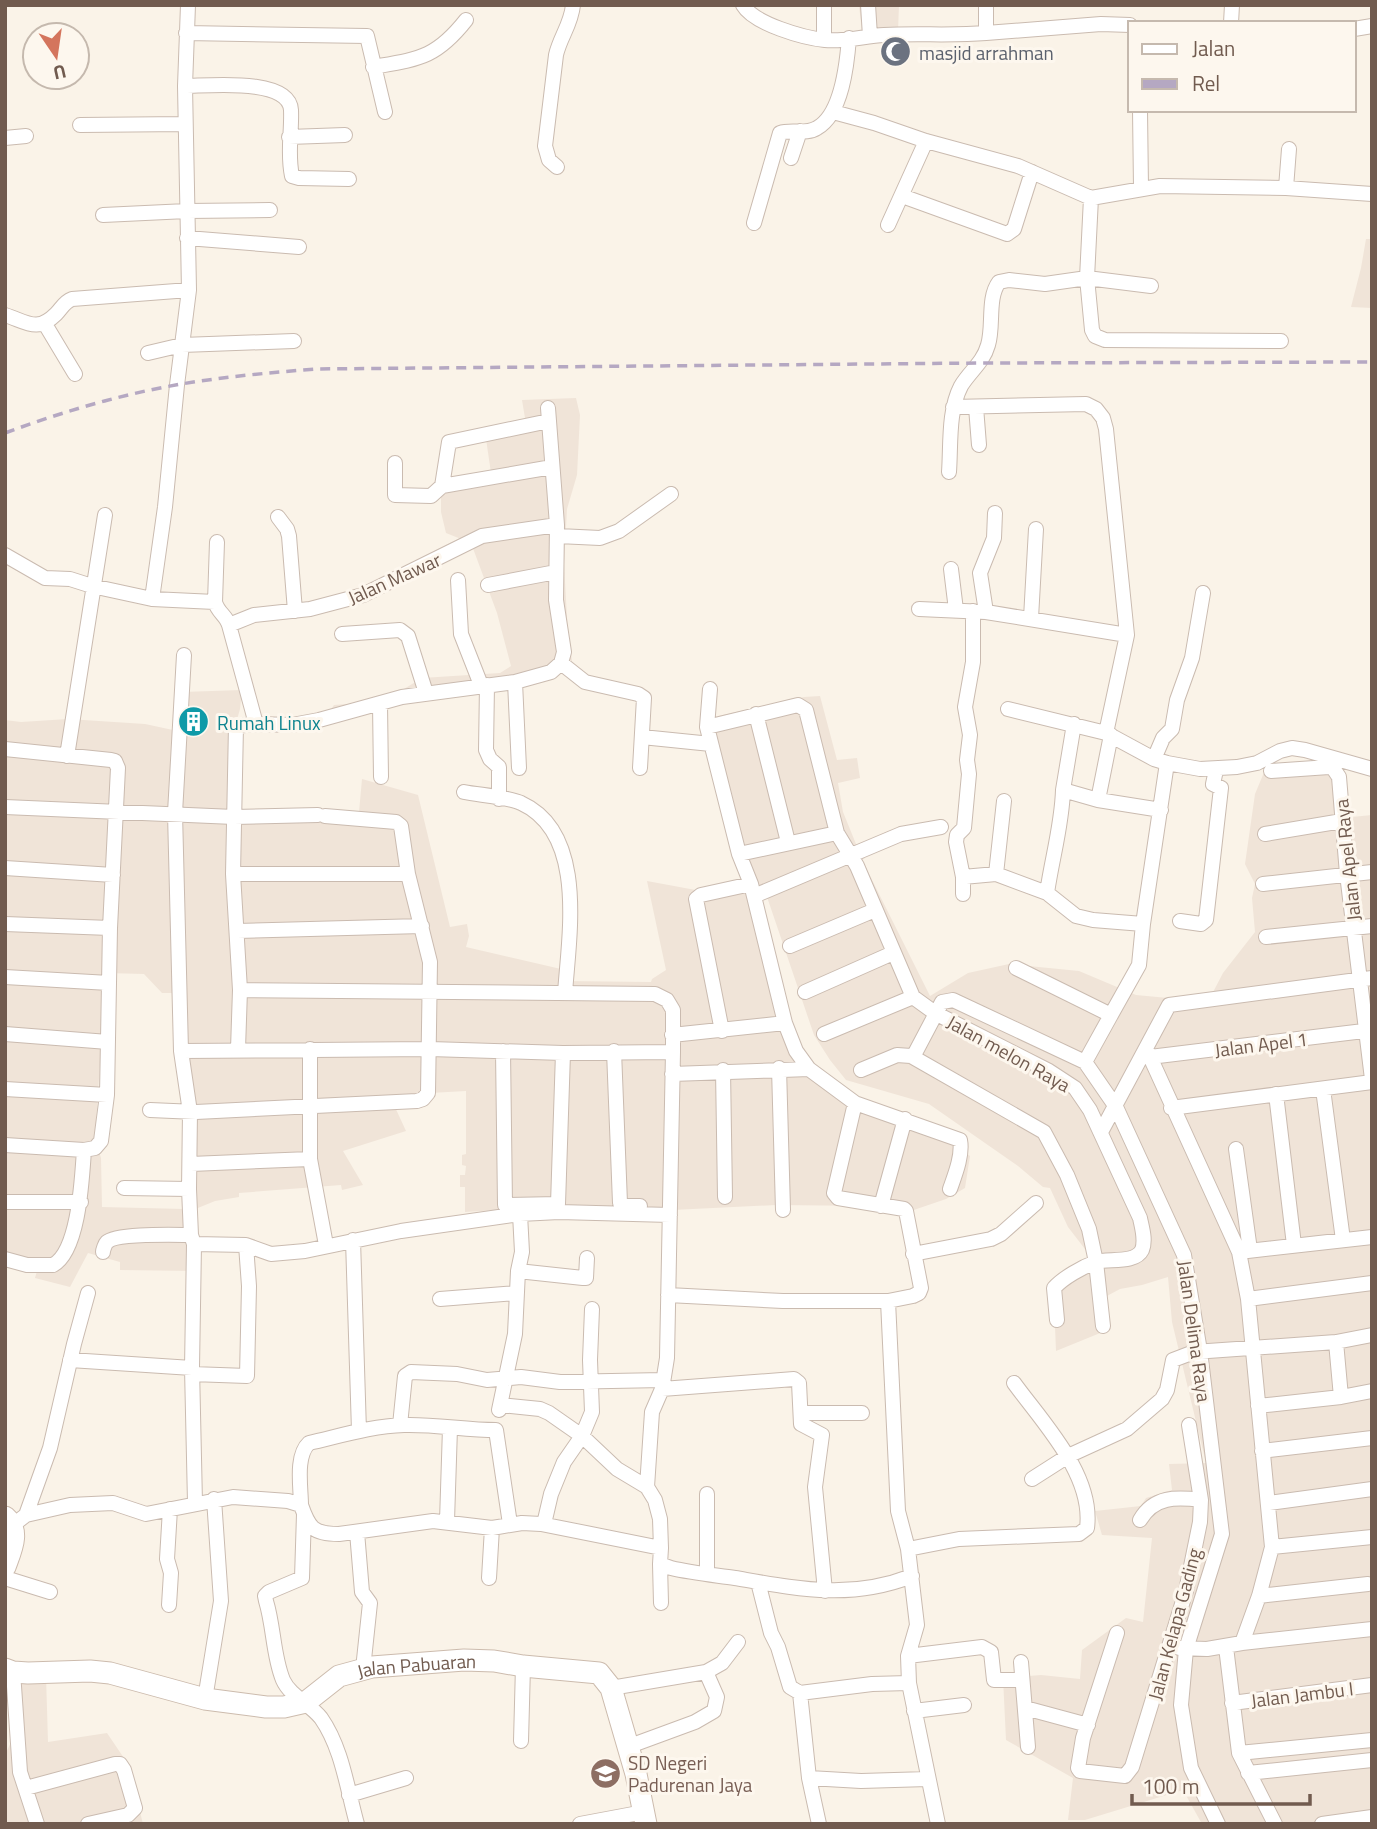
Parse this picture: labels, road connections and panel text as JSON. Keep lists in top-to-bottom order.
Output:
{
  "streets": {
    "street": [
      "Jalan Mawar",
      "Jalan Apel Raya",
      "Jalan Apel 1",
      "Jalan melon Raya",
      "Jalan Delima Raya",
      "Jalan Kelapa Gading",
      "Jalan Pabuaran",
      "Jalan Jambu I"
    ]
  },
  "crossings": [
    ["Jalan Apel Raya", "Jalan Apel 1"],
    ["Jalan melon Raya", "Jalan Delima Raya"],
    ["Jalan Delima Raya", "Jalan Kelapa Gading"]
  ],
  "places": {
    "mosque": ["masjid arrahman"],
    "building": ["Rumah Linux"],
    "school or university": ["SD Negeri Padurenan Jaya"]
  },
  "legend": ["Jalan", "Rel"],
  "scale_bar": "100 m",
  "north": "bottom"
}
